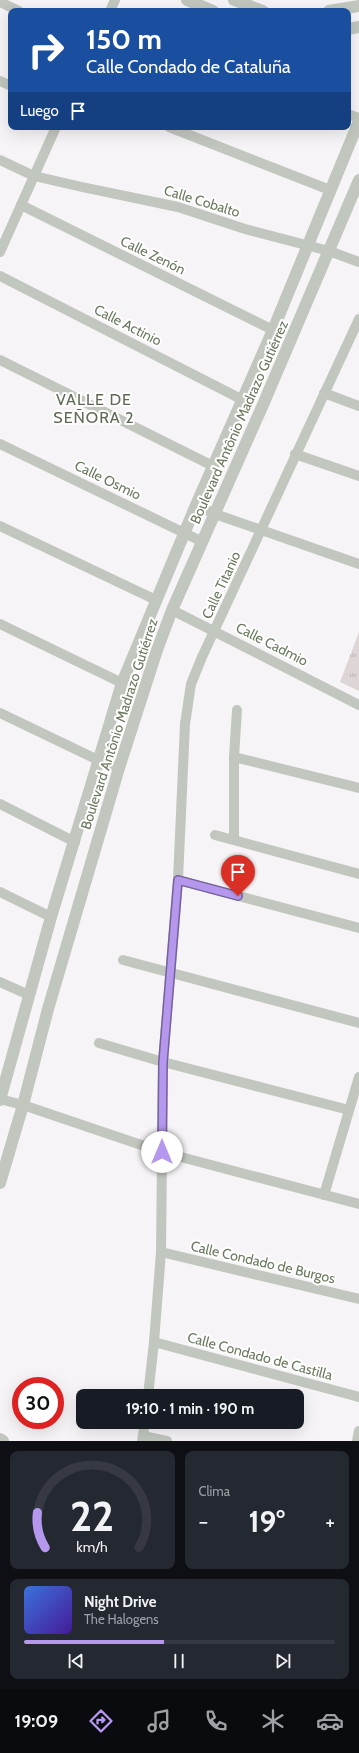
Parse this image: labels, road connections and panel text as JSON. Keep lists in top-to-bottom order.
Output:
{
  "streets": {
    "street": [
      "Calle Cobalto",
      "Calle Zenón",
      "Calle Actinio",
      "Boulevard Antônio Madrazo Gutiérrez",
      "Calle Osmio",
      "Calle Titanio",
      "Calle Cadmio",
      "Calle Condado de Burgos",
      "Calle Condado de Castilla"
    ]
  },
  "crossings": [
    ["Calle Cobalto", "Boulevard Antônio Madrazo Gutiérrez"],
    ["Calle Zenón", "Boulevard Antônio Madrazo Gutiérrez"],
    ["Calle Actinio", "Boulevard Antônio Madrazo Gutiérrez"],
    ["Boulevard Antônio Madrazo Gutiérrez", "Calle Osmio"],
    ["Boulevard Antônio Madrazo Gutiérrez", "Calle Cadmio"],
    ["Calle Titanio", "Calle Cadmio"],
    ["Calle Titanio", "Calle Condado de Burgos"],
    ["Calle Titanio", "Calle Condado de Castilla"]
  ],
  "districts": ["VALLE DE SEÑORA 2"],
  "page": {
    "turn": ["150 m", "Calle Condado de Cataluña"],
    "then": "Luego",
    "limit": "30",
    "trip": "19:10 · 1 min · 190 m",
    "tile": "Clima",
    "heat": ["−", "19°", "+"],
    "song": ["Night Drive", "The Halogens"],
    "tabs": "19:09",
    "gauge": ["22", "km/h"]
  }
}
